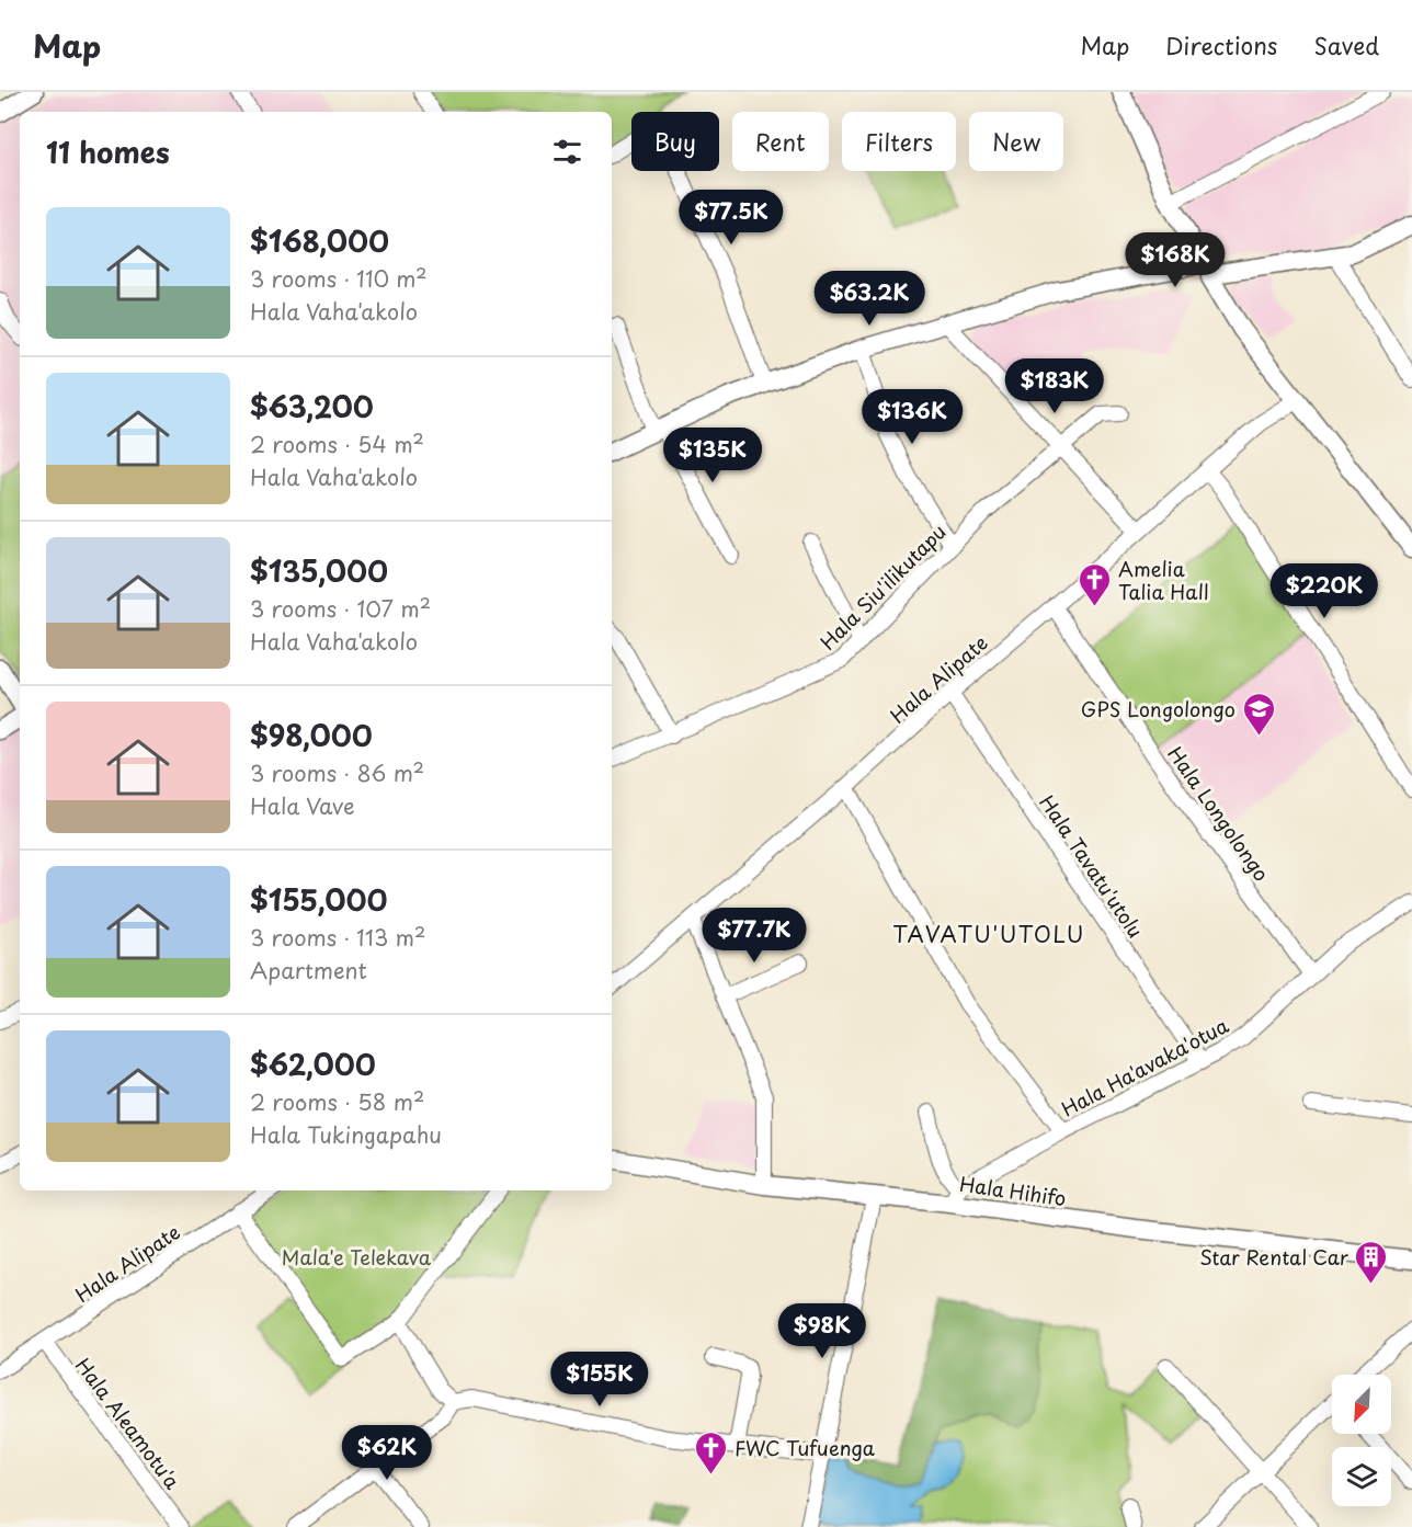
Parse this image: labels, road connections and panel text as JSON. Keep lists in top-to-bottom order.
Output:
{
  "streets": {
    "main road": ["Hala Hihifo"],
    "street": [
      "Hala Siu'ilikutapu",
      "Hala Alipate",
      "Hala Longolongo",
      "Hala Tavatu'utolu",
      "Hala Ha'avaka'otua",
      "Hala Aleamotu'a"
    ]
  },
  "crossings": [
    ["Hala Alipate", "Hala Longolongo"],
    ["Hala Alipate", "Hala Tavatu'utolu"],
    ["Hala Alipate", "Hala Aleamotu'a"],
    ["Hala Longolongo", "Hala Ha'avaka'otua"],
    ["Hala Tavatu'utolu", "Hala Ha'avaka'otua"],
    ["Hala Ha'avaka'otua", "Hala Hihifo"]
  ],
  "districts": ["TAVATU'UTOLU"],
  "parks": ["Mala'e Telekava"],
  "places": {
    "church": ["Amelia Talia Hall", "FWC Tufuenga"],
    "school or university": ["GPS Longolongo"],
    "building": ["Star Rental Car"]
  },
  "north": "bottom left",
  "page": {
    "header": "Map",
    "nav": ["Map", "Directions", "Saved"],
    "chip": [
      "Buy",
      "Rent",
      "Filters",
      "New"
    ],
    "heading": "11 homes",
    "price": [
      "$77.5K",
      "$168K",
      "$63.2K",
      "$183K",
      "$136K",
      "$135K",
      "$220K",
      "$77.7K",
      "$98K",
      "$155K",
      "$62K"
    ],
    "list": [
      {
        "name": "$168,000",
        "note": "3 rooms · 110 m² · Hala Vaha'akolo"
      },
      {
        "name": "$63,200",
        "note": "2 rooms · 54 m² · Hala Vaha'akolo"
      },
      {
        "name": "$135,000",
        "note": "3 rooms · 107 m² · Hala Vaha'akolo"
      },
      {
        "name": "$98,000",
        "note": "3 rooms · 86 m² · Hala Vave"
      },
      {
        "name": "$155,000",
        "note": "3 rooms · 113 m² · Apartment"
      },
      {
        "name": "$62,000",
        "note": "2 rooms · 58 m² · Hala Tukingapahu"
      }
    ]
  }
}
